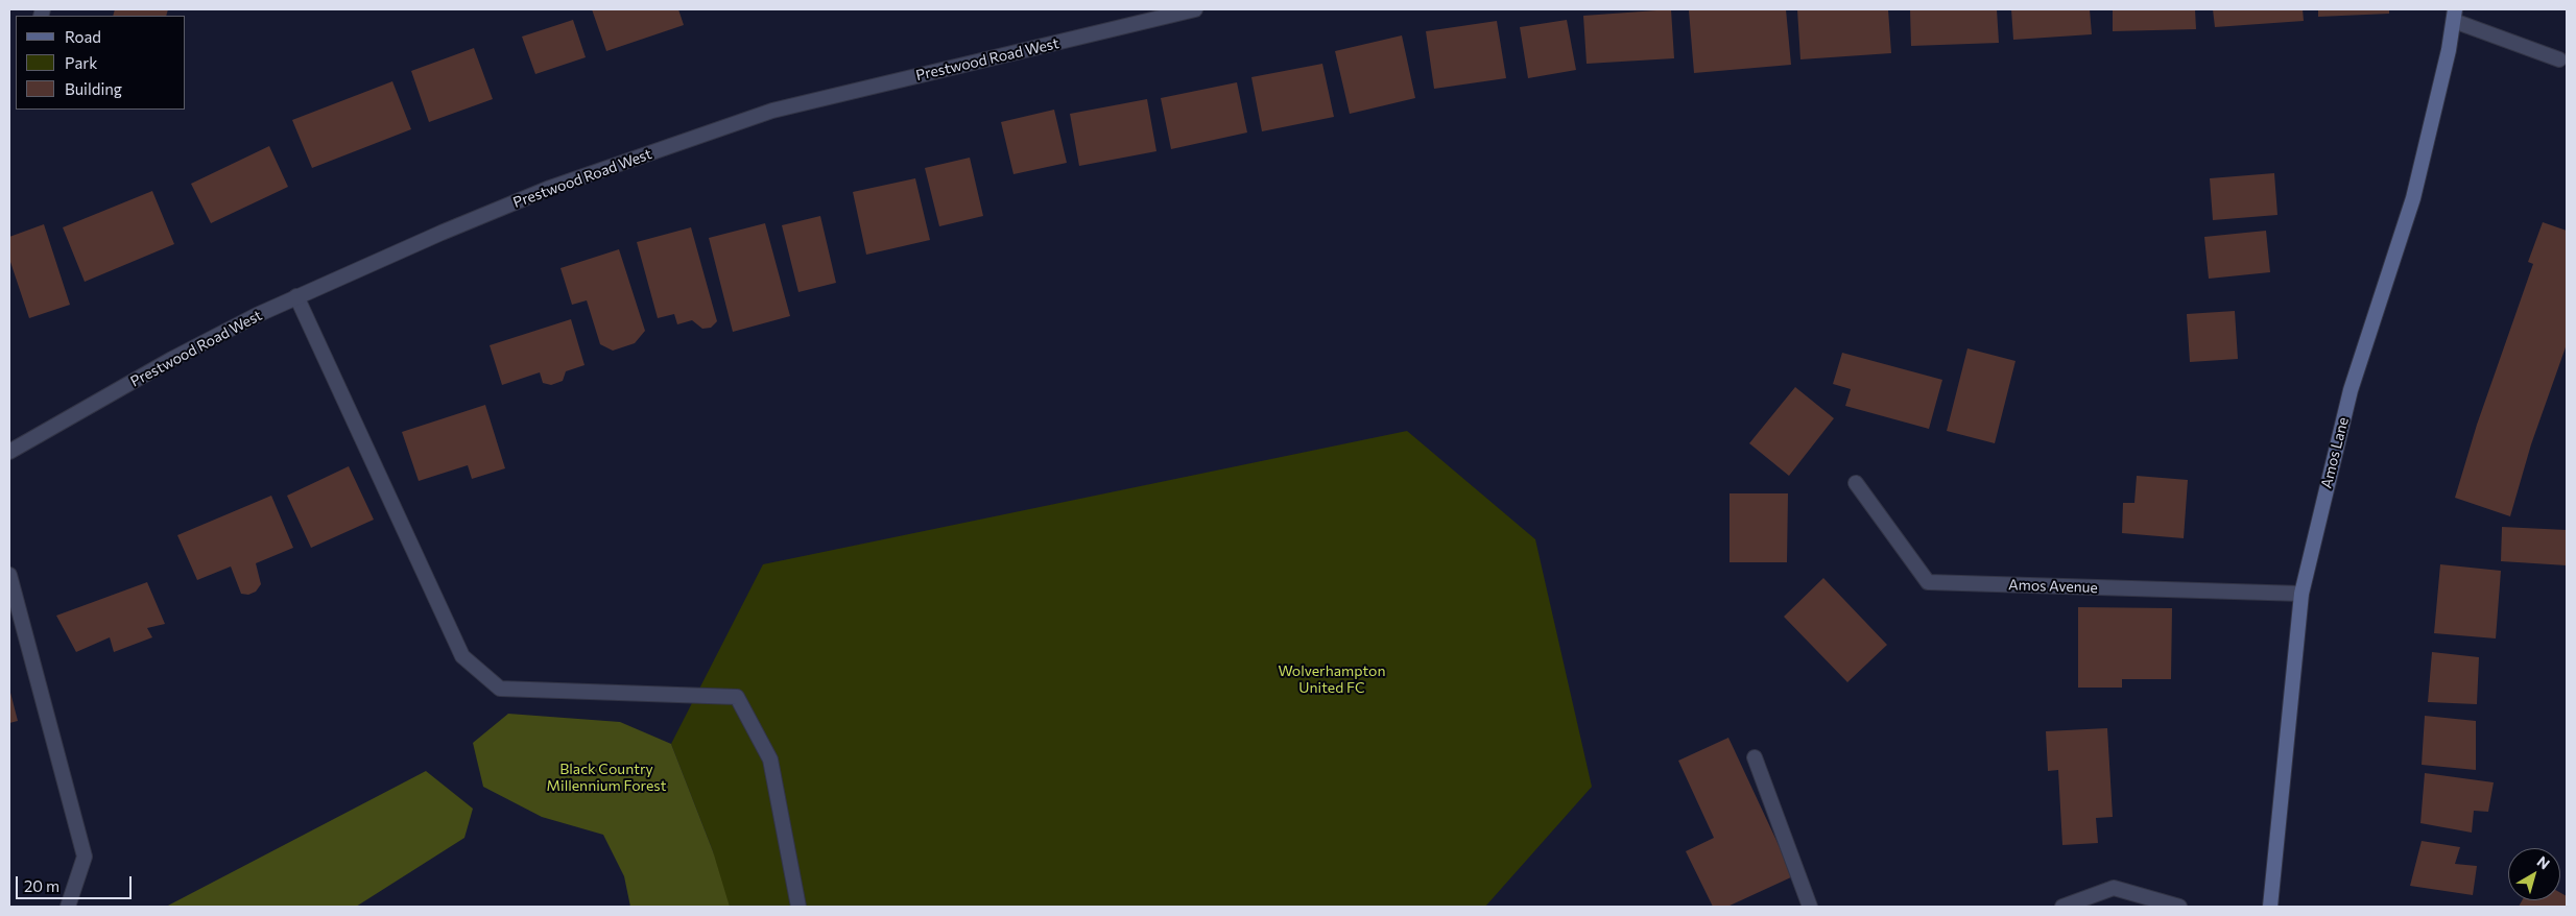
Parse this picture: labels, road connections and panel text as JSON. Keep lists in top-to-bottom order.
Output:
{
  "streets": {
    "main road": ["Amos Lane"],
    "street": ["Prestwood Road West", "Amos Avenue"]
  },
  "crossings": [
    ["Amos Lane", "Amos Avenue"]
  ],
  "parks": ["Wolverhampton United FC", "Black Country Millennium Forest"],
  "legend": ["Road", "Park", "Building"],
  "scale_bar": "20 m",
  "north": "top right"
}
